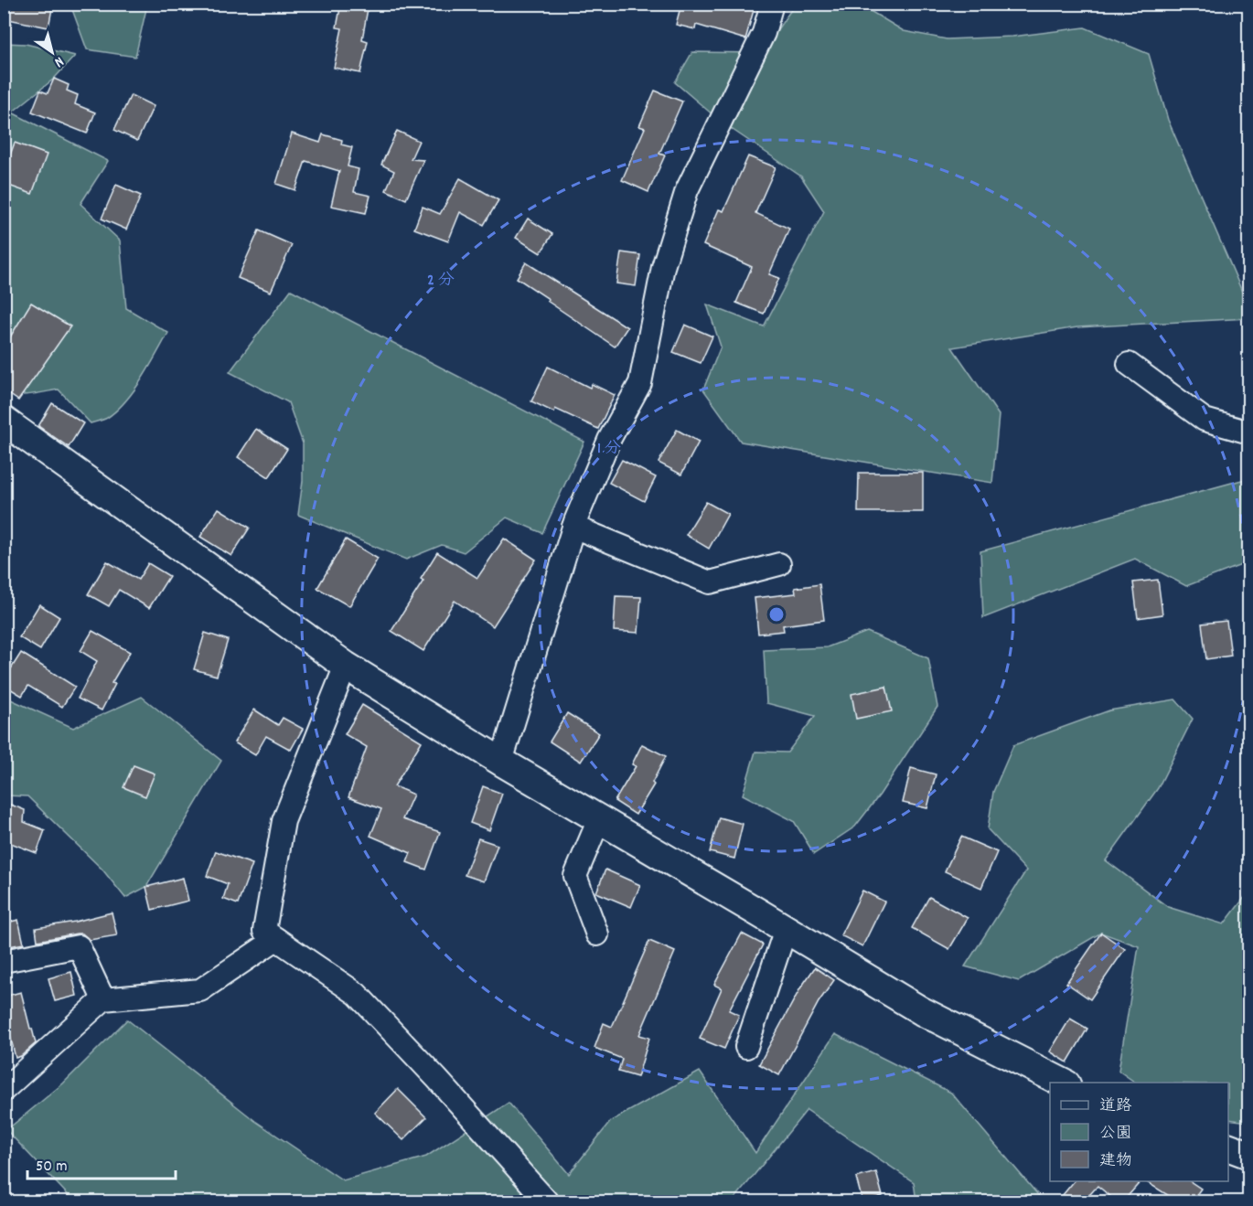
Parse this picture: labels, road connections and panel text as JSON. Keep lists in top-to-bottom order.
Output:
{
  "legend": ["道路", "公園", "建物"],
  "scale_bar": "50 m",
  "north": "bottom right",
  "rings": ["2 分", "1 分"]
}
